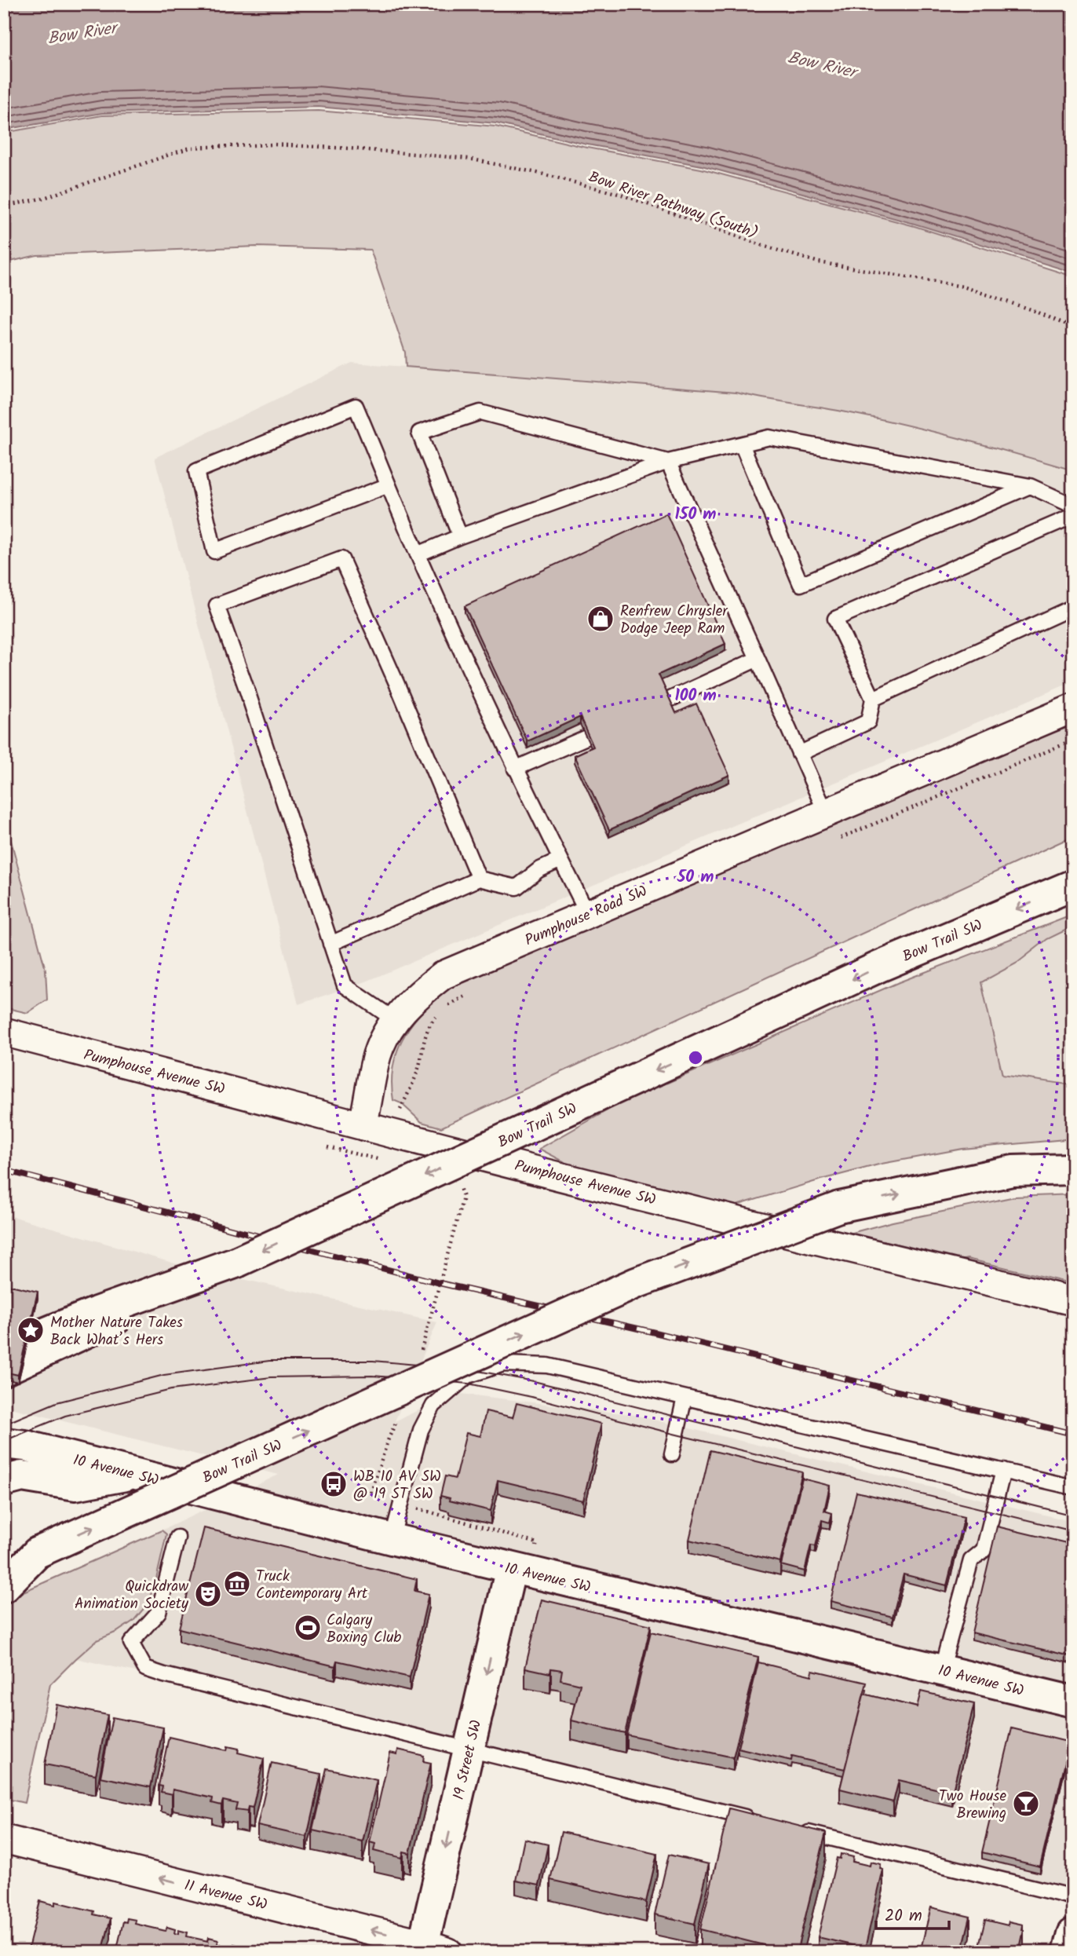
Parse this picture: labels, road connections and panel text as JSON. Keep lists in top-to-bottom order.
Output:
{
  "streets": {
    "main road": ["Bow Trail SW", "10 Avenue SW", "19 Street SW"],
    "street": ["Pumphouse Road SW", "Pumphouse Avenue SW", "11 Avenue SW"],
    "path": ["Bow River Pathway (South)"]
  },
  "crossings": [
    ["Pumphouse Road SW", "Pumphouse Avenue SW"],
    ["10 Avenue SW", "19 Street SW"],
    ["19 Street SW", "11 Avenue SW"]
  ],
  "one_way": ["19 Street SW", "11 Avenue SW"],
  "water": ["Bow River"],
  "places": {
    "shop": ["Renfrew Chrysler Dodge Jeep Ram"],
    "place": ["Mother Nature Takes Back What’s Hers"],
    "bus stop": ["WB 10 AV SW @ 19 ST SW"],
    "museum": ["Truck Contemporary Art"],
    "theatre": ["Quickdraw Animation Society"],
    "sports": ["Calgary Boxing Club"],
    "bar": ["Two House Brewing"]
  },
  "scale_bar": "20 m",
  "rings": ["150 m", "100 m", "50 m"]
}
